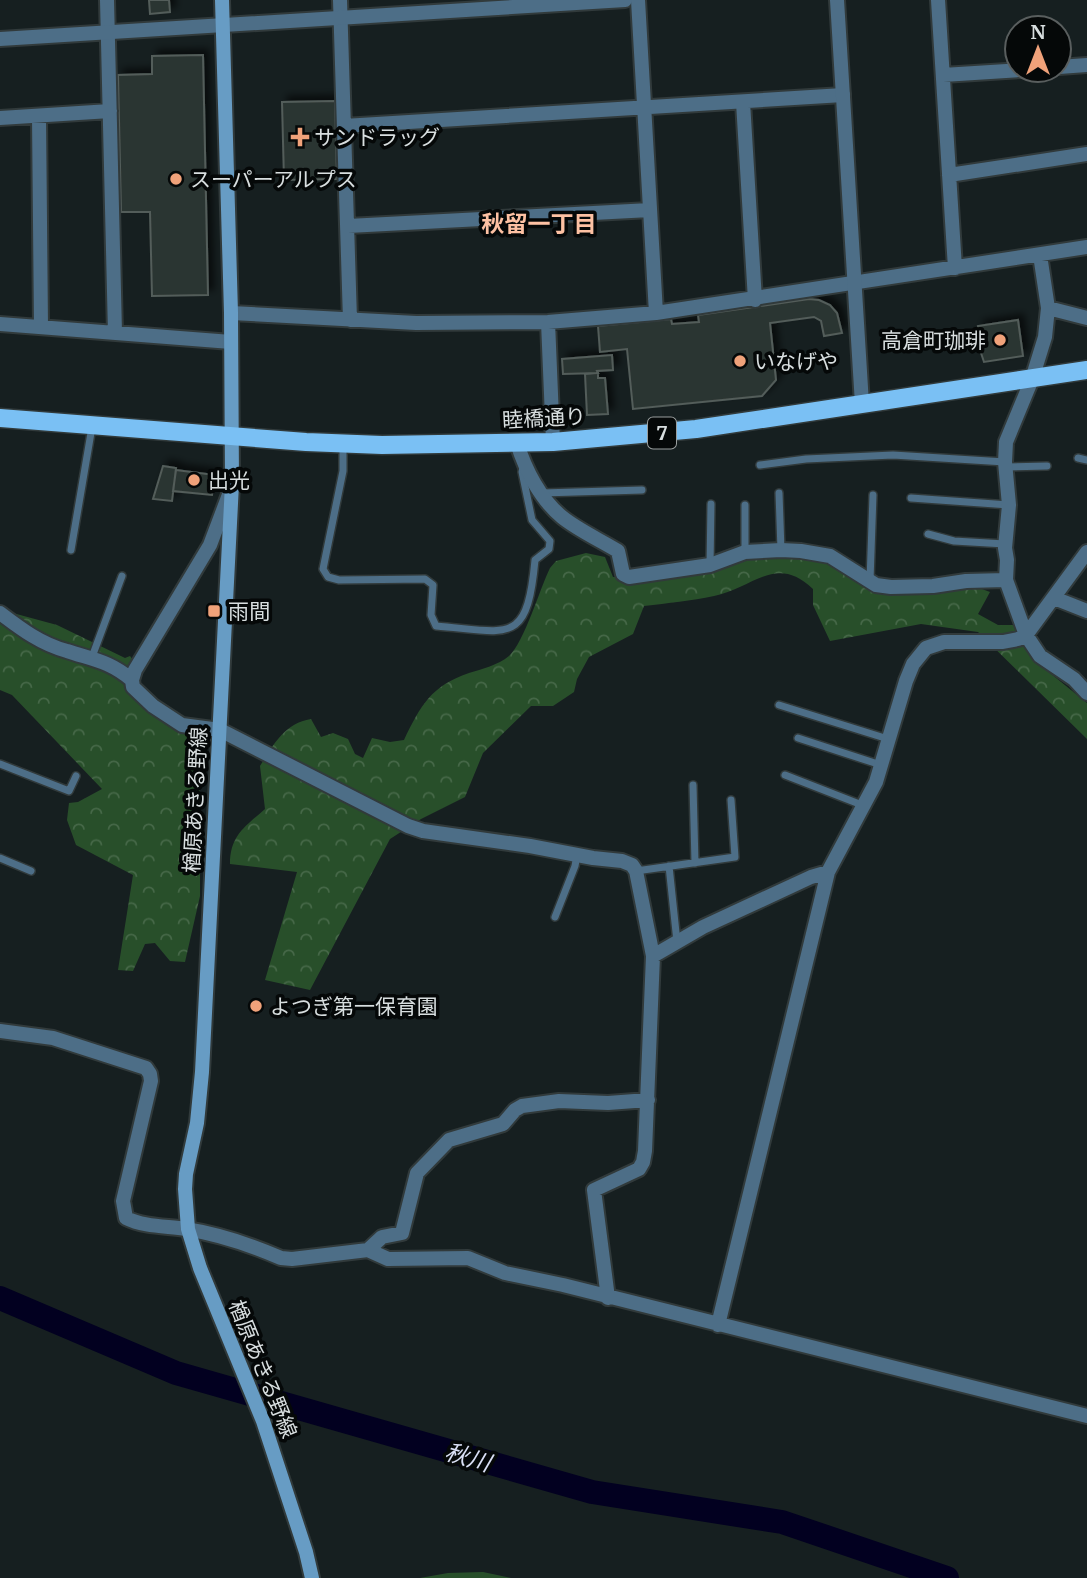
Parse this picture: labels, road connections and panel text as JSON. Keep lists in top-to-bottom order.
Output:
{
  "streets": {
    "main road": ["睦橋通り", "7", "楢原あきる野線"]
  },
  "crossings": [
    ["睦橋通り", "楢原あきる野線"]
  ],
  "districts": ["秋留一丁目"],
  "water": ["秋川"],
  "places": {
    "health": ["サンドラッグ"],
    "other": [
      "スーパーアルプス",
      "高倉町珈琲",
      "いなげや",
      "出光",
      "よつぎ第一保育園"
    ],
    "transit": ["雨間"]
  },
  "north": "top"
}
